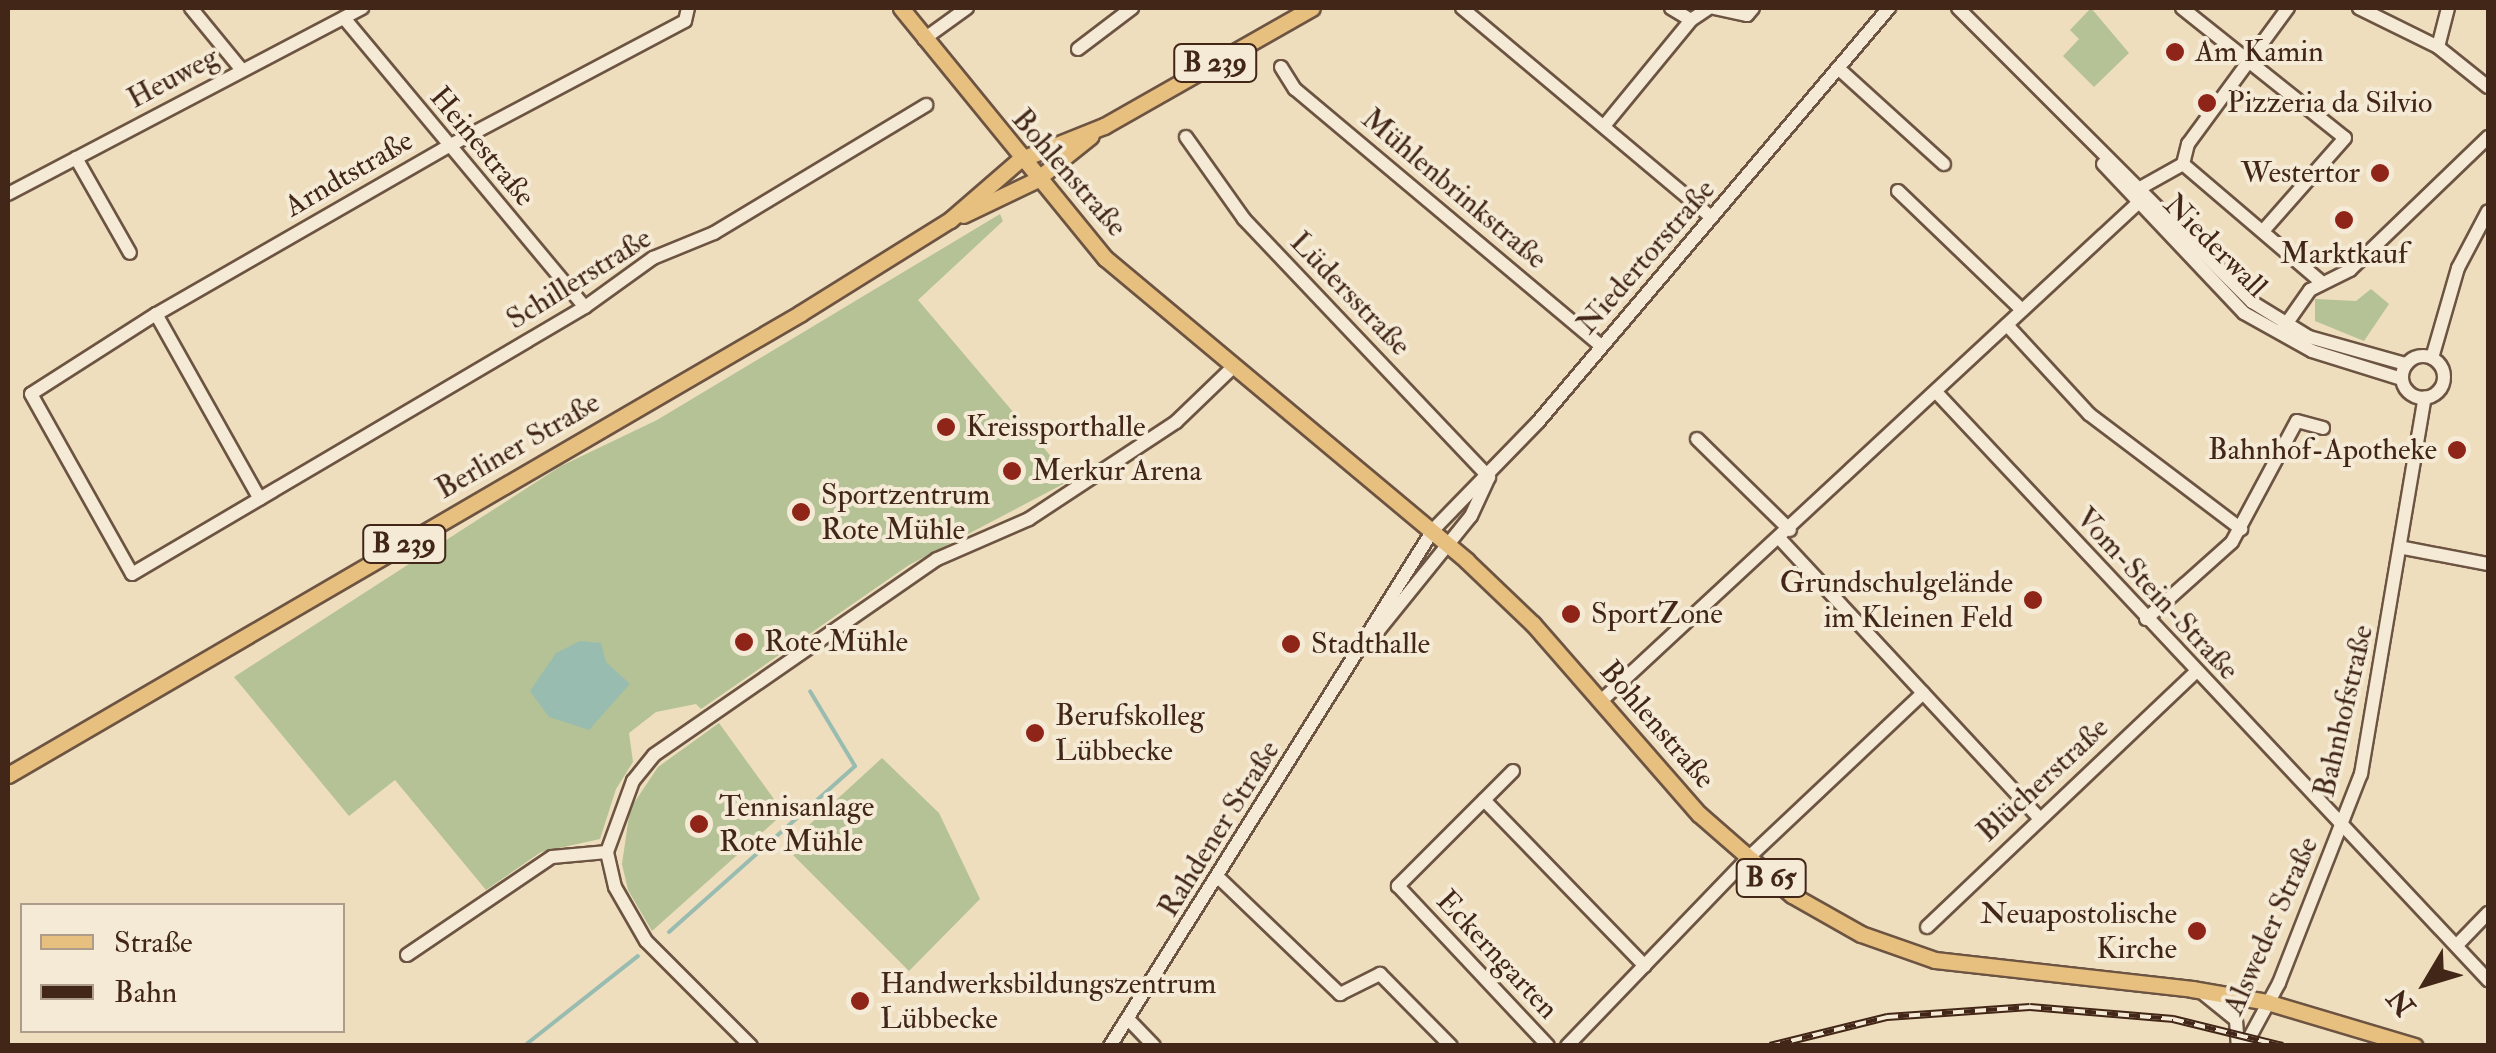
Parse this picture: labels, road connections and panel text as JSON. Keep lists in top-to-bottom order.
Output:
{
  "streets": {
    "main road": [
      "B 239",
      "Bohlenstraße",
      "Berliner Straße",
      "B 65"
    ],
    "street": [
      "Heuweg",
      "Heinestraße",
      "Arndtstraße",
      "Mühlenbrinkstraße",
      "Niederwall",
      "Niedertorstraße",
      "Schillerstraße",
      "Lüdersstraße",
      "Vom-Stein-Straße",
      "Bahnhofstraße",
      "Blücherstraße",
      "Rahdener Straße",
      "Alsweder Straße",
      "Eckerngarten"
    ]
  },
  "crossings": [
    ["Heuweg", "Heinestraße"],
    ["Heinestraße", "Arndtstraße"],
    ["Heinestraße", "Schillerstraße"],
    ["Bohlenstraße", "Niedertorstraße"],
    ["Bohlenstraße", "Berliner Straße"],
    ["Bohlenstraße", "Rahdener Straße"],
    ["Bohlenstraße", "Alsweder Straße"],
    ["Arndtstraße", "Schillerstraße"],
    ["Mühlenbrinkstraße", "Niedertorstraße"],
    ["Niederwall", "Bahnhofstraße"],
    ["Niedertorstraße", "Lüdersstraße"],
    ["Niedertorstraße", "Rahdener Straße"],
    ["Vom-Stein-Straße", "Bahnhofstraße"],
    ["Vom-Stein-Straße", "Blücherstraße"],
    ["Vom-Stein-Straße", "Alsweder Straße"],
    ["Bahnhofstraße", "Alsweder Straße"]
  ],
  "places": [
    "Am Kamin",
    "Pizzeria da Silvio",
    "Westertor",
    "Marktkauf",
    "Kreissporthalle",
    "Bahnhof-Apotheke",
    "Merkur Arena",
    "Sportzentrum Rote Mühle",
    "Grundschulgelände im Kleinen Feld",
    "SportZone",
    "Rote Mühle",
    "Stadthalle",
    "Berufskolleg Lübbecke",
    "Tennisanlage Rote Mühle",
    "Neuapostolische Kirche",
    "Handwerksbildungszentrum Lübbecke"
  ],
  "legend": ["Straße", "Bahn"],
  "north": "bottom left"
}
